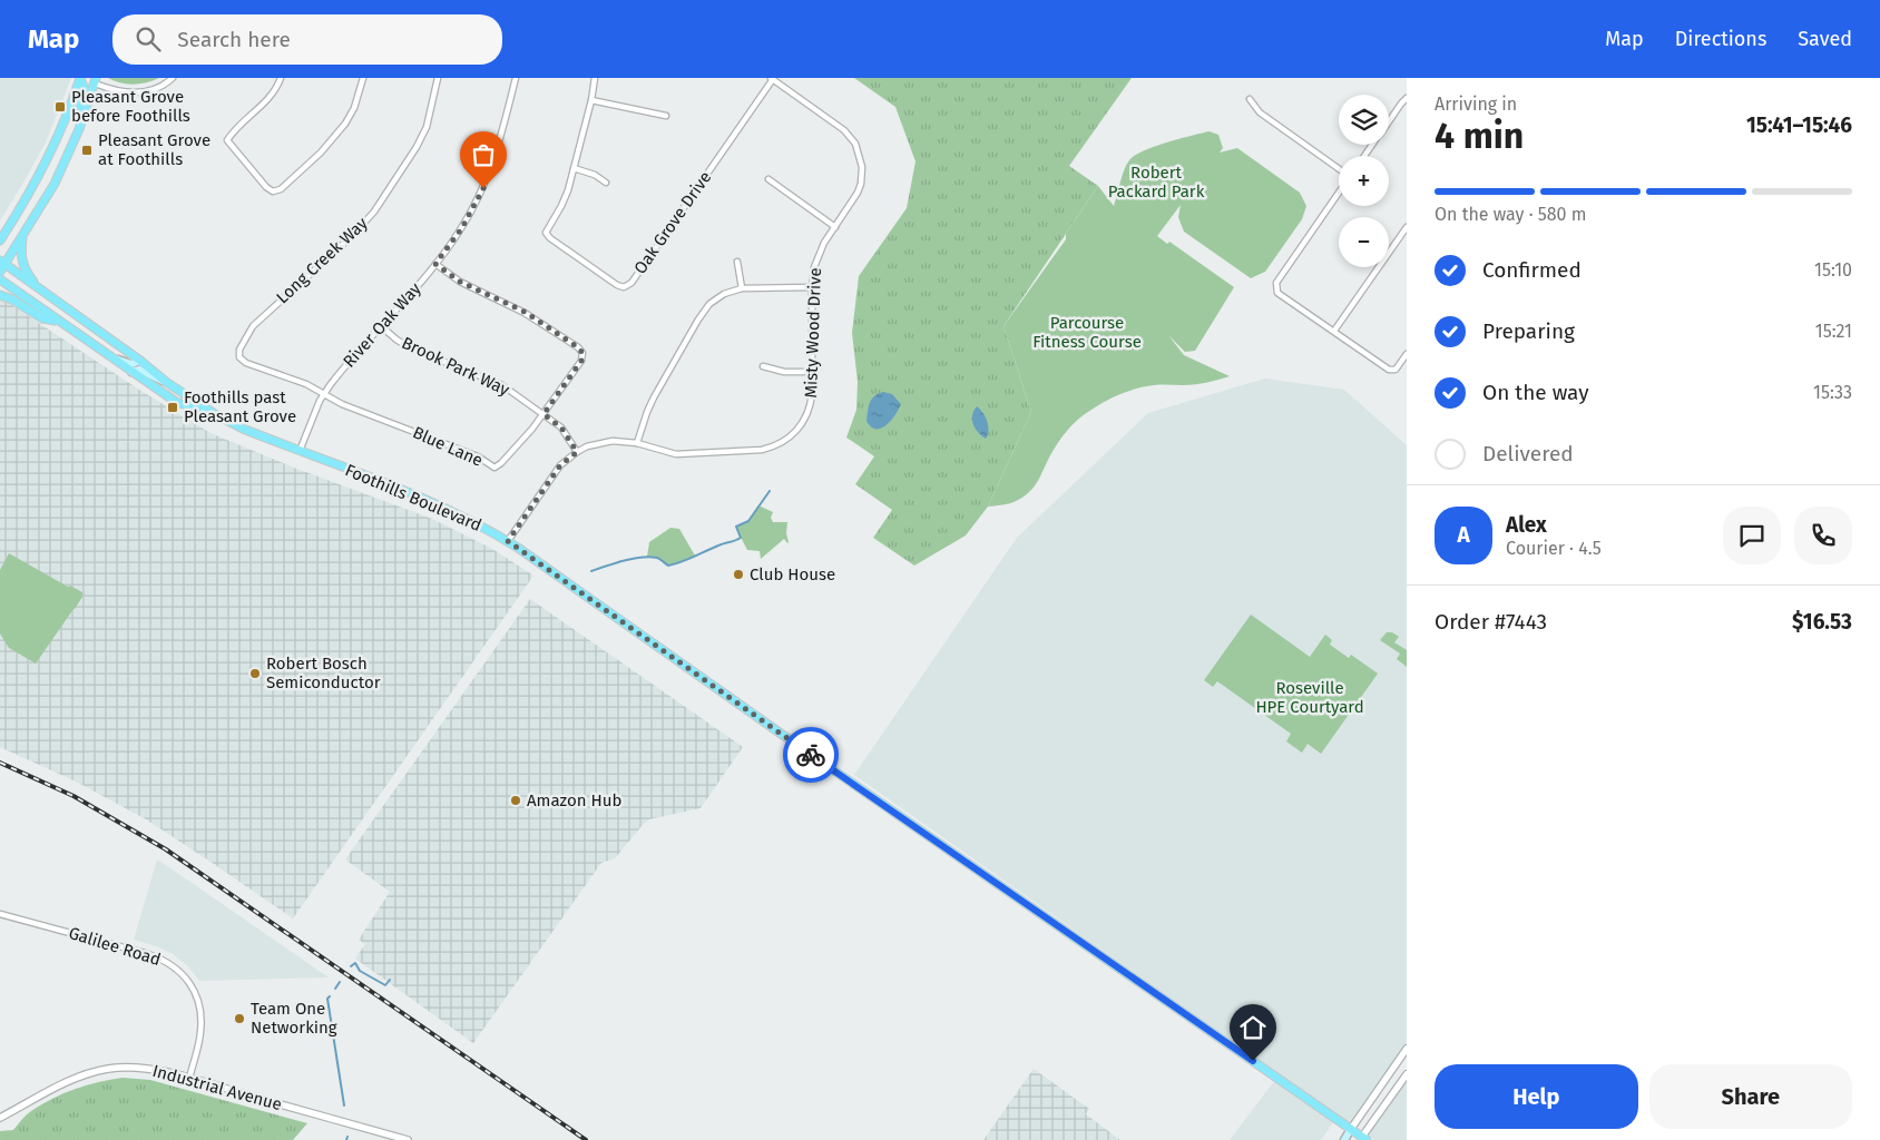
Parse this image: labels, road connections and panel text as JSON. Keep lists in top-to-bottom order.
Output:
{
  "streets": {
    "main road": ["Foothills Boulevard"],
    "street": [
      "Oak Grove Drive",
      "Long Creek Way",
      "River Oak Way",
      "Misty Wood Drive",
      "Brook Park Way",
      "Blue Lane",
      "Galilee Road",
      "Industrial Avenue"
    ]
  },
  "crossings": [
    ["Oak Grove Drive", "Misty Wood Drive"],
    ["Long Creek Way", "River Oak Way"],
    ["Long Creek Way", "Blue Lane"],
    ["River Oak Way", "Brook Park Way"],
    ["River Oak Way", "Blue Lane"],
    ["River Oak Way", "Foothills Boulevard"],
    ["Misty Wood Drive", "Brook Park Way"],
    ["Misty Wood Drive", "Foothills Boulevard"],
    ["Brook Park Way", "Blue Lane"],
    ["Galilee Road", "Industrial Avenue"]
  ],
  "parks": ["Robert Packard Park", "Parcourse Fitness Course", "Roseville HPE Courtyard"],
  "places": {
    "transit": ["Pleasant Grove before Foothills", "Pleasant Grove at Foothills", "Foothills past Pleasant Grove"],
    "other": [
      "Club House",
      "Robert Bosch Semiconductor",
      "Amazon Hub",
      "Team One Networking"
    ]
  },
  "page": {
    "header": "Map",
    "search": "Search here",
    "nav": ["Map", "Directions", "Saved"],
    "heading": ["4 min", "Arriving in", "15:41–15:46"],
    "panel": [
      "Alex",
      "Courier · 4.5",
      "Order #7443",
      "$16.53"
    ],
    "map_buttons": ["+", "−"],
    "bar": "On the way · 580 m",
    "list": [
      ["Confirmed", "15:10"],
      ["Preparing", "15:21"],
      ["On the way", "15:33"],
      "Delivered"
    ],
    "round": "A",
    "buttons": ["Help", "Share"]
  }
}
